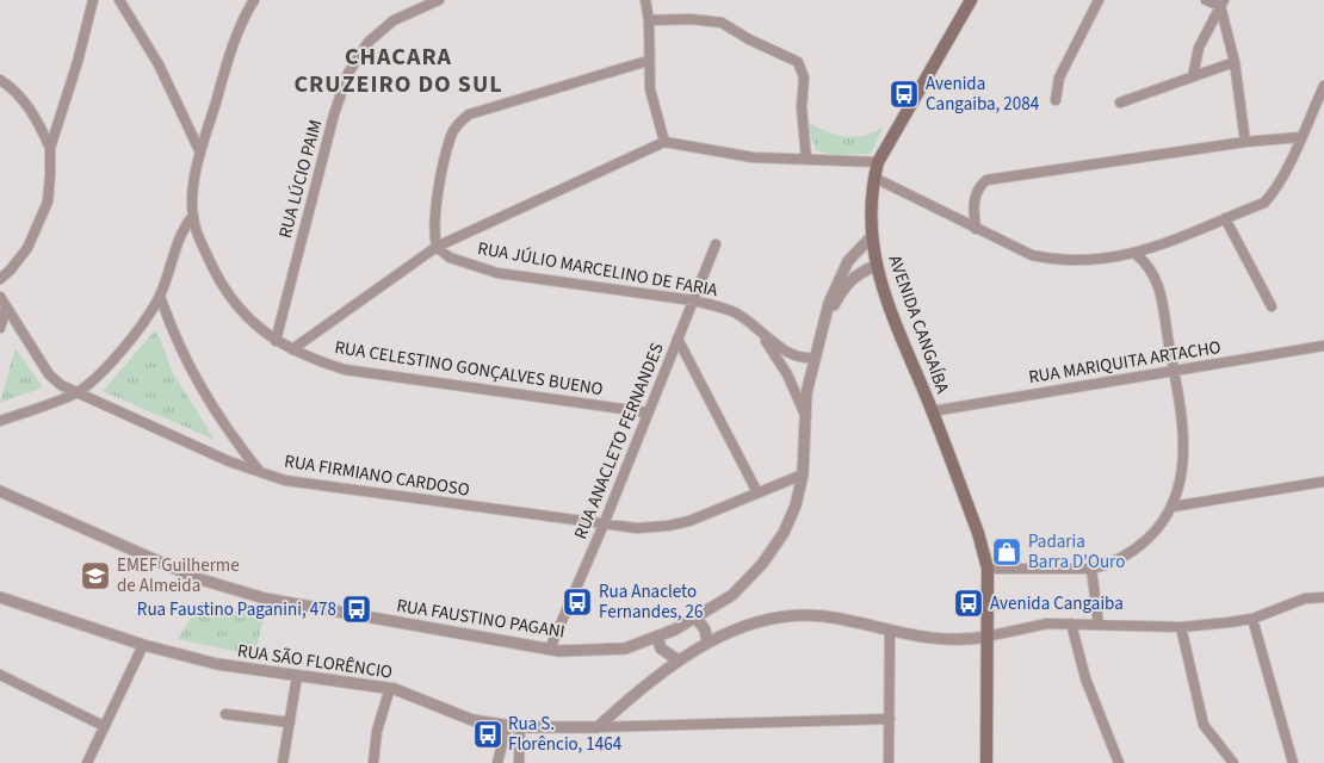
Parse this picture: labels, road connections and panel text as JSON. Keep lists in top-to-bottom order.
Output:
{
  "streets": {
    "main road": ["AVENIDA CANGAÍBA"],
    "street": [
      "RUA LÚCIO PAIM",
      "RUA JÚLIO MARCELINO DE FARIA",
      "RUA MARIQUITA ARTACHO",
      "RUA CELESTINO GONÇALVES BUENO",
      "RUA ANACLETO FERNANDES",
      "RUA FIRMIANO CARDOSO",
      "RUA FAUSTINO PAGANI",
      "RUA SÃO FLORÊNCIO"
    ]
  },
  "crossings": [
    ["RUA LÚCIO PAIM", "RUA CELESTINO GONÇALVES BUENO"],
    ["RUA JÚLIO MARCELINO DE FARIA", "RUA ANACLETO FERNANDES"],
    ["RUA JÚLIO MARCELINO DE FARIA", "RUA FAUSTINO PAGANI"],
    ["AVENIDA CANGAÍBA", "RUA MARIQUITA ARTACHO"],
    ["AVENIDA CANGAÍBA", "RUA FAUSTINO PAGANI"],
    ["RUA CELESTINO GONÇALVES BUENO", "RUA ANACLETO FERNANDES"],
    ["RUA ANACLETO FERNANDES", "RUA FIRMIANO CARDOSO"],
    ["RUA ANACLETO FERNANDES", "RUA FAUSTINO PAGANI"],
    ["RUA FIRMIANO CARDOSO", "RUA FAUSTINO PAGANI"]
  ],
  "districts": ["CHACARA CRUZEIRO DO SUL"],
  "places": {
    "bus stop": [
      "Avenida Cangaiba, 2084",
      "Rua Anacleto Fernandes, 26",
      "Avenida Cangaiba",
      "Rua Faustino Paganini, 478",
      "Rua S. Florêncio, 1464"
    ],
    "shop": ["Padaria Barra D'Ouro"],
    "school or university": ["EMEF Guilherme de Almeida"]
  }
}
